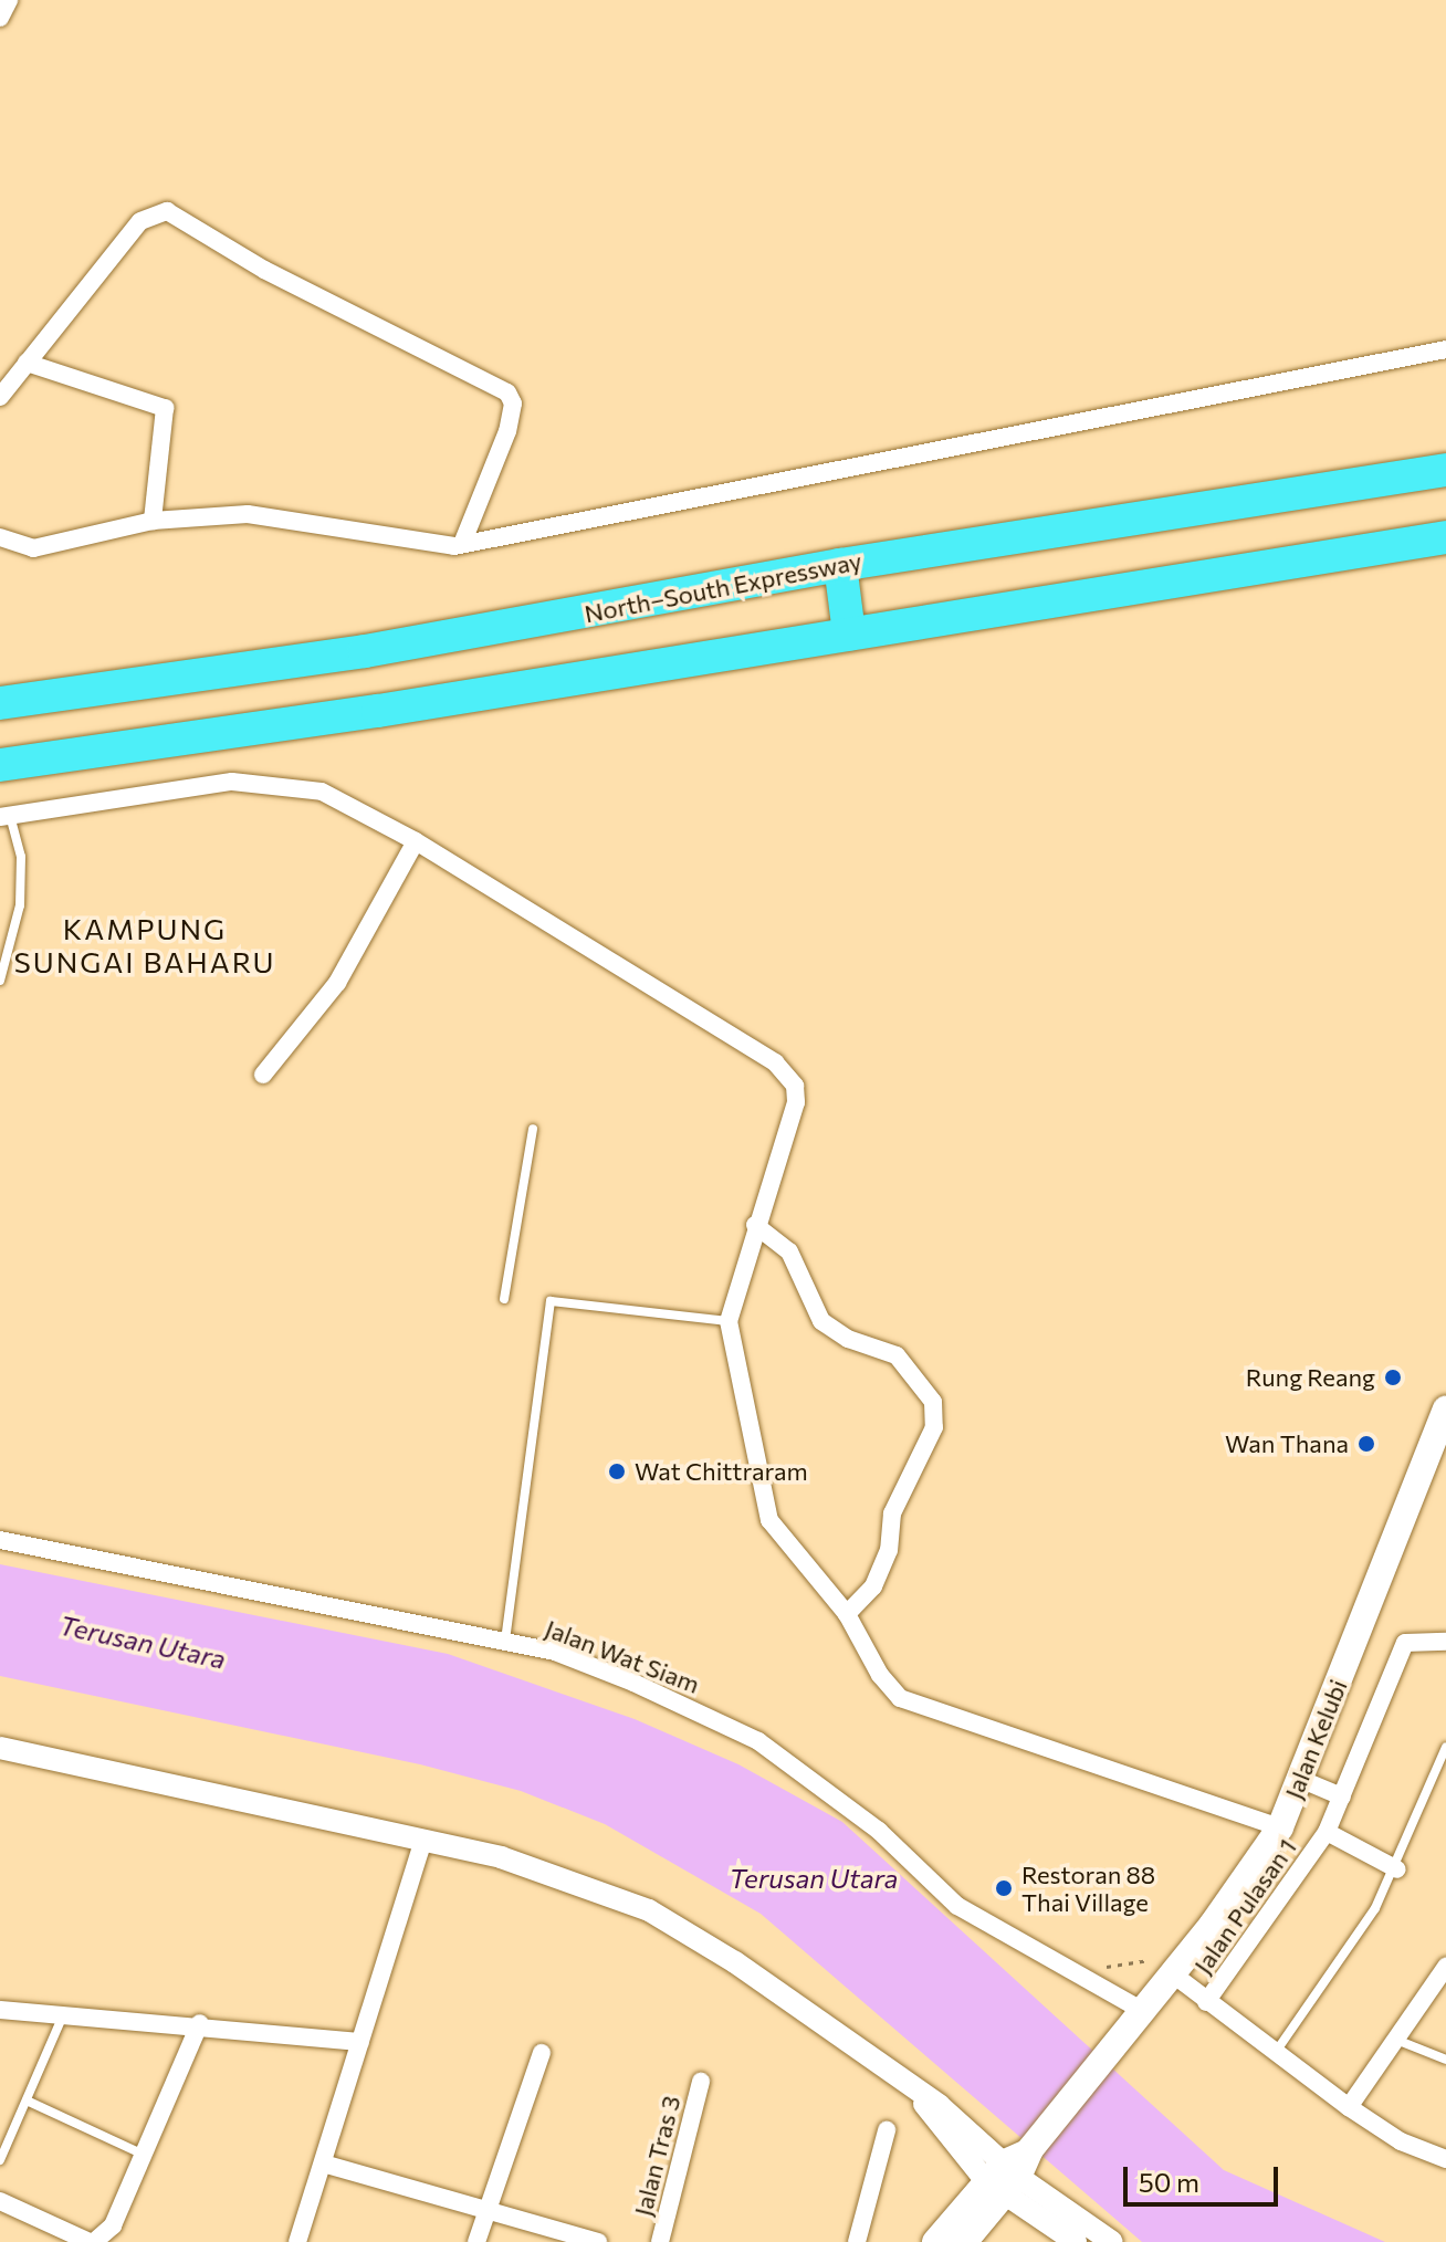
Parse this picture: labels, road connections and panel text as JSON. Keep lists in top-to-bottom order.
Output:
{
  "streets": {
    "highway": ["North–South Expressway"],
    "main road": ["Jalan Kelubi"],
    "street": ["Jalan Wat Siam", "Jalan Pulasan 1", "Jalan Tras 3"]
  },
  "crossings": [
    ["Jalan Wat Siam", "Jalan Kelubi"]
  ],
  "districts": ["KAMPUNG SUNGAI BAHARU"],
  "water": ["Terusan Utara"],
  "places": [
    "Rung Reang",
    "Wan Thana",
    "Wat Chittraram",
    "Restoran 88 Thai Village"
  ],
  "scale_bar": "50 m"
}
